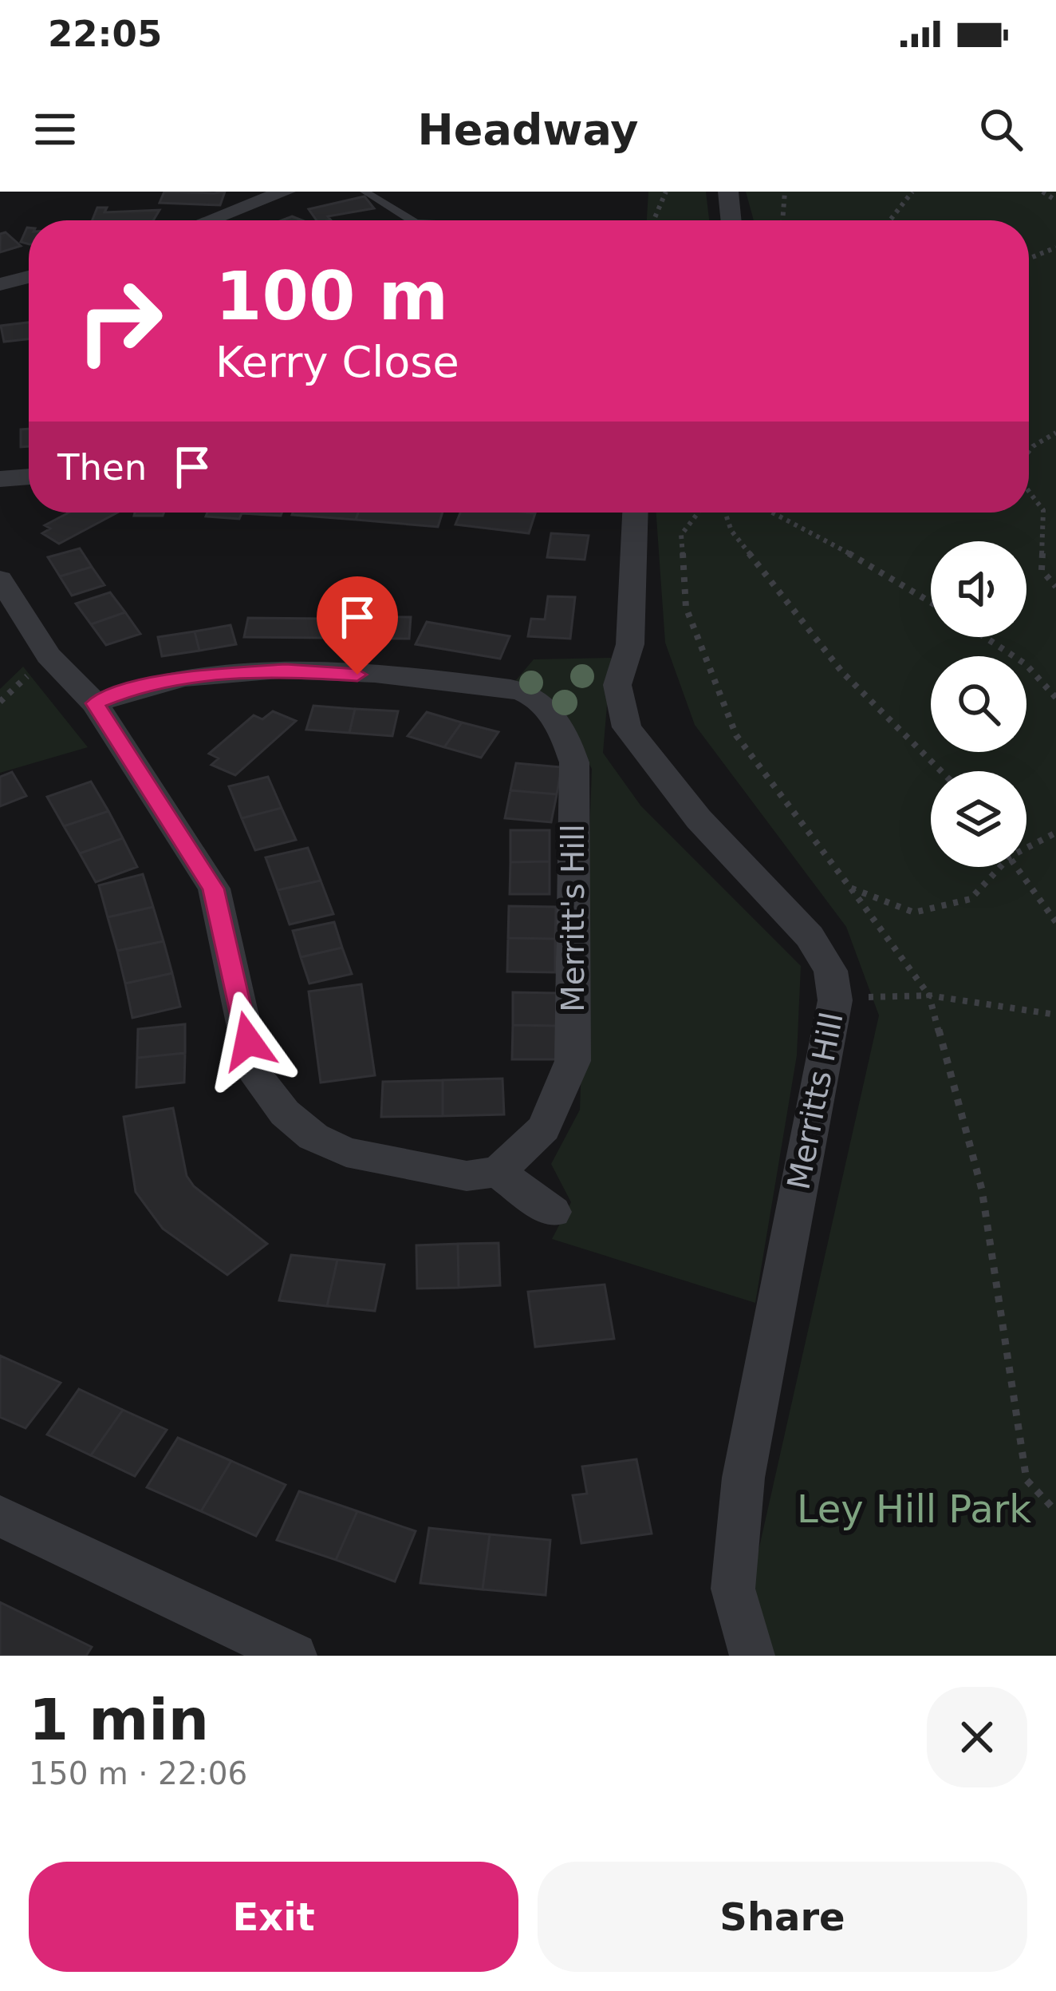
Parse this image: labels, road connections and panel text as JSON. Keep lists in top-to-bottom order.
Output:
{
  "streets": {
    "street": ["Merritt's Hill", "Merritts Hill"]
  },
  "parks": ["Ley Hill Park"],
  "page": {
    "status": "22:05",
    "header": "Headway",
    "turn": ["100 m", "Kerry Close"],
    "then": "Then",
    "heading": ["1 min", "150 m · 22:06"],
    "buttons": ["Exit", "Share"]
  }
}
